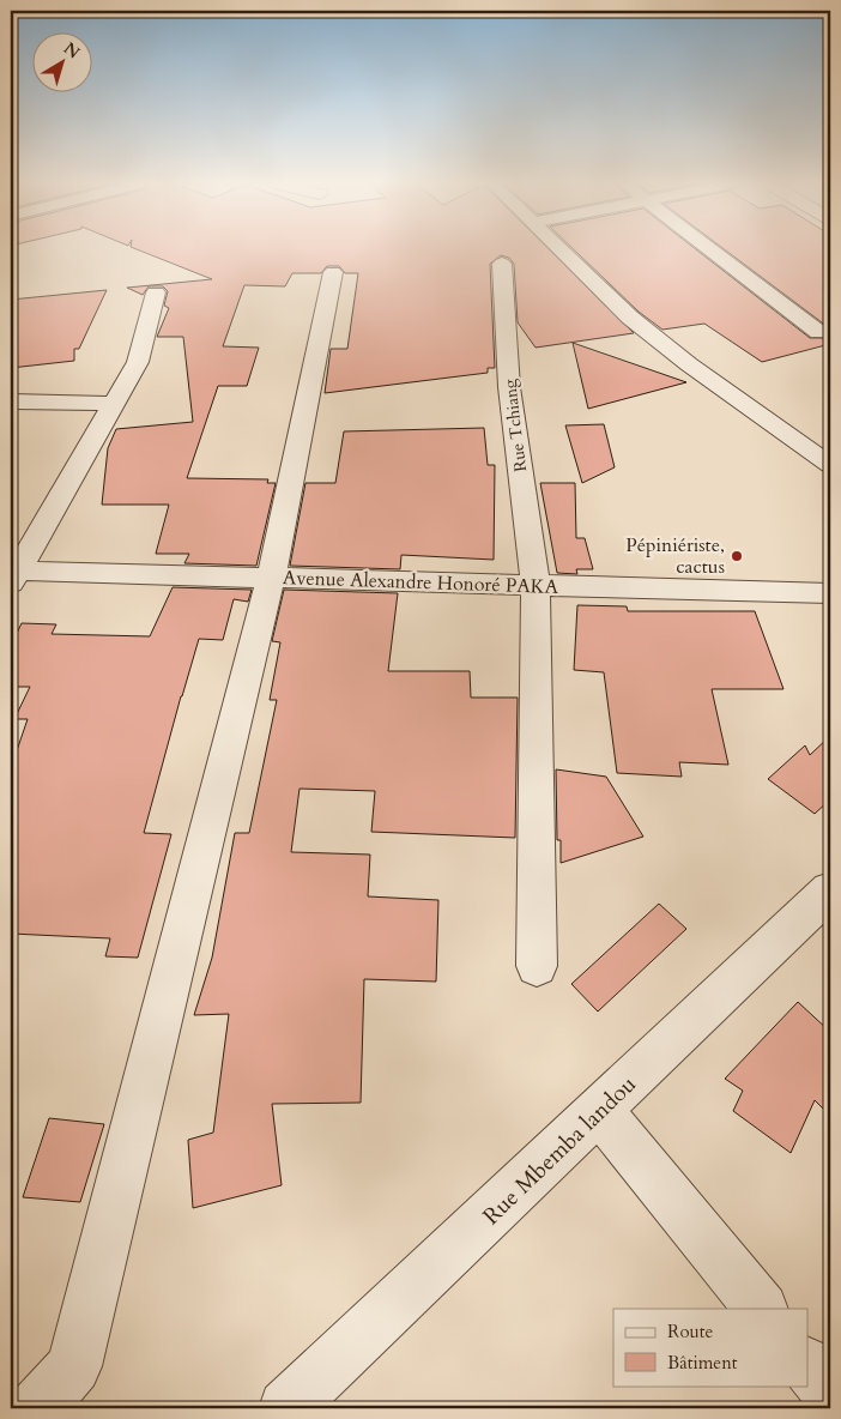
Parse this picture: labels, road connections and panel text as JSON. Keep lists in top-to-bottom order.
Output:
{
  "streets": {
    "street": ["Rue Tchiang", "Avenue Alexandre Honoré PAKA", "Rue Mbemba landou"]
  },
  "crossings": [
    ["Rue Tchiang", "Avenue Alexandre Honoré PAKA"]
  ],
  "places": ["Pépiniériste, cactus"],
  "legend": ["Route", "Bâtiment"],
  "north": "top right"
}
